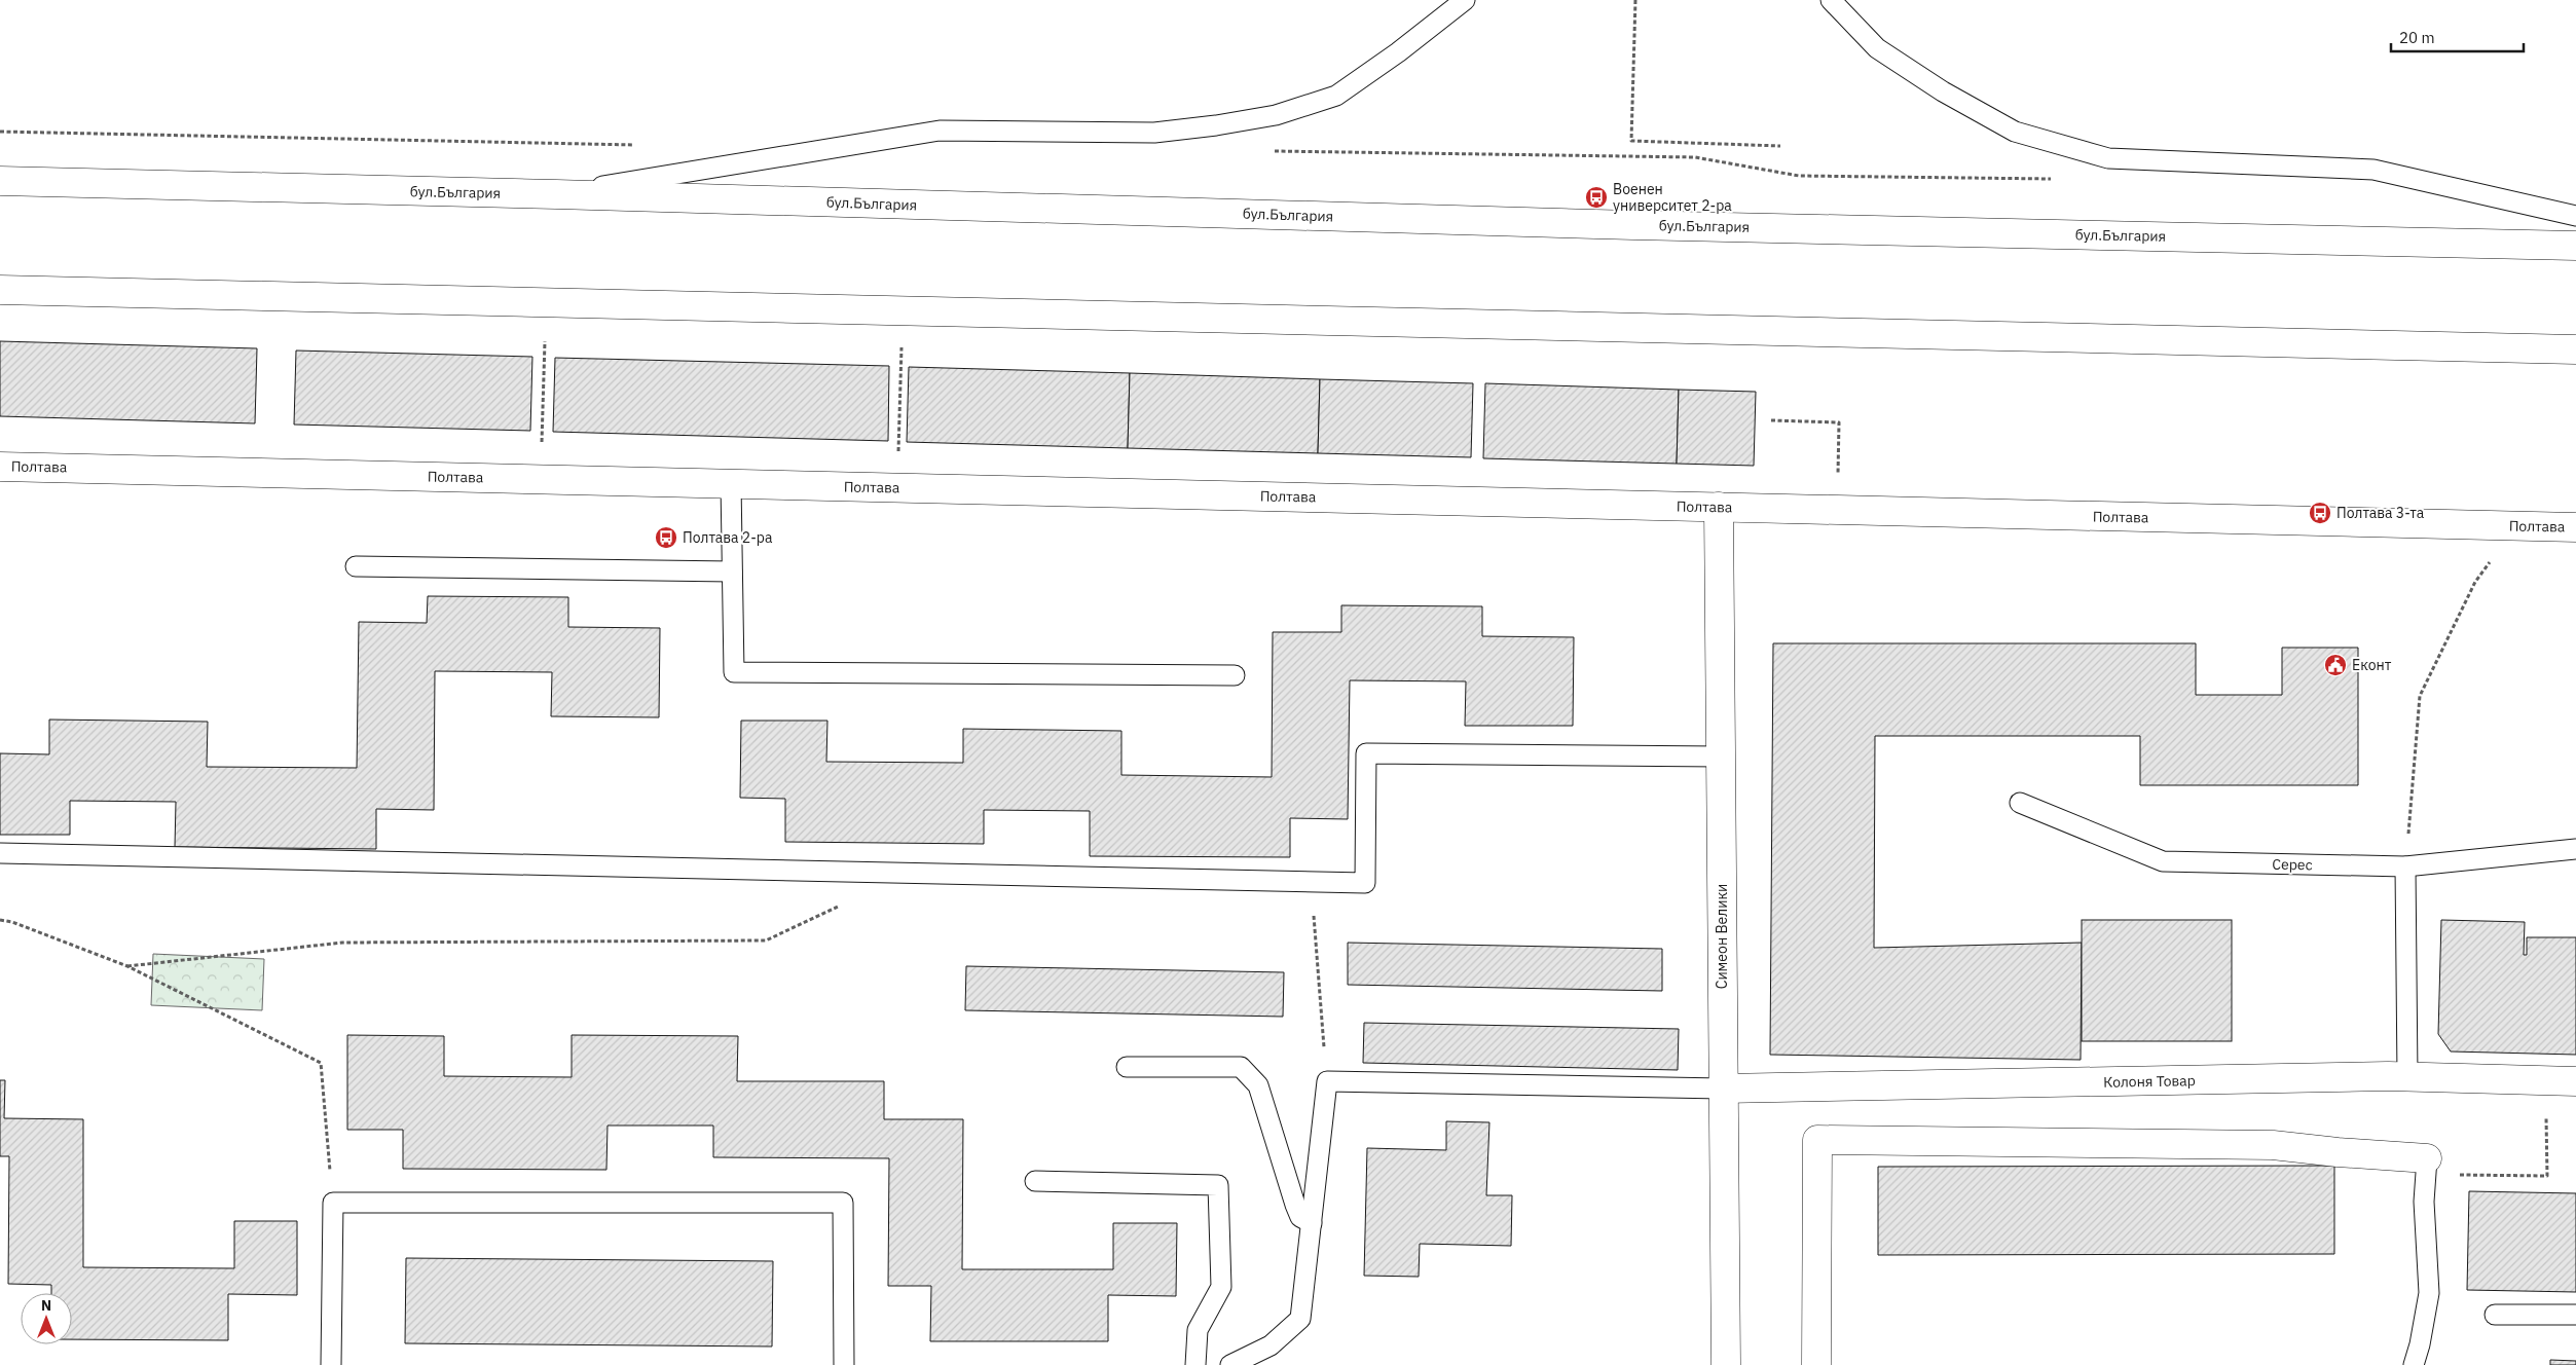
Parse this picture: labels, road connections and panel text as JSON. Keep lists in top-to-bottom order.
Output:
{
  "streets": {
    "street": [
      "бул.България",
      "Полтава",
      "Симеон Велики",
      "Колоня Товар"
    ],
    "lane": ["Серес"]
  },
  "crossings": [
    ["Полтава", "Симеон Велики"],
    ["Симеон Велики", "Колоня Товар"]
  ],
  "places": {
    "bus stop": ["Военен университет 2-ра", "Полтава 3-та", "Полтава 2-ра"],
    "public building": ["Еконт"]
  },
  "scale_bar": "20 m",
  "north": "top"
}
